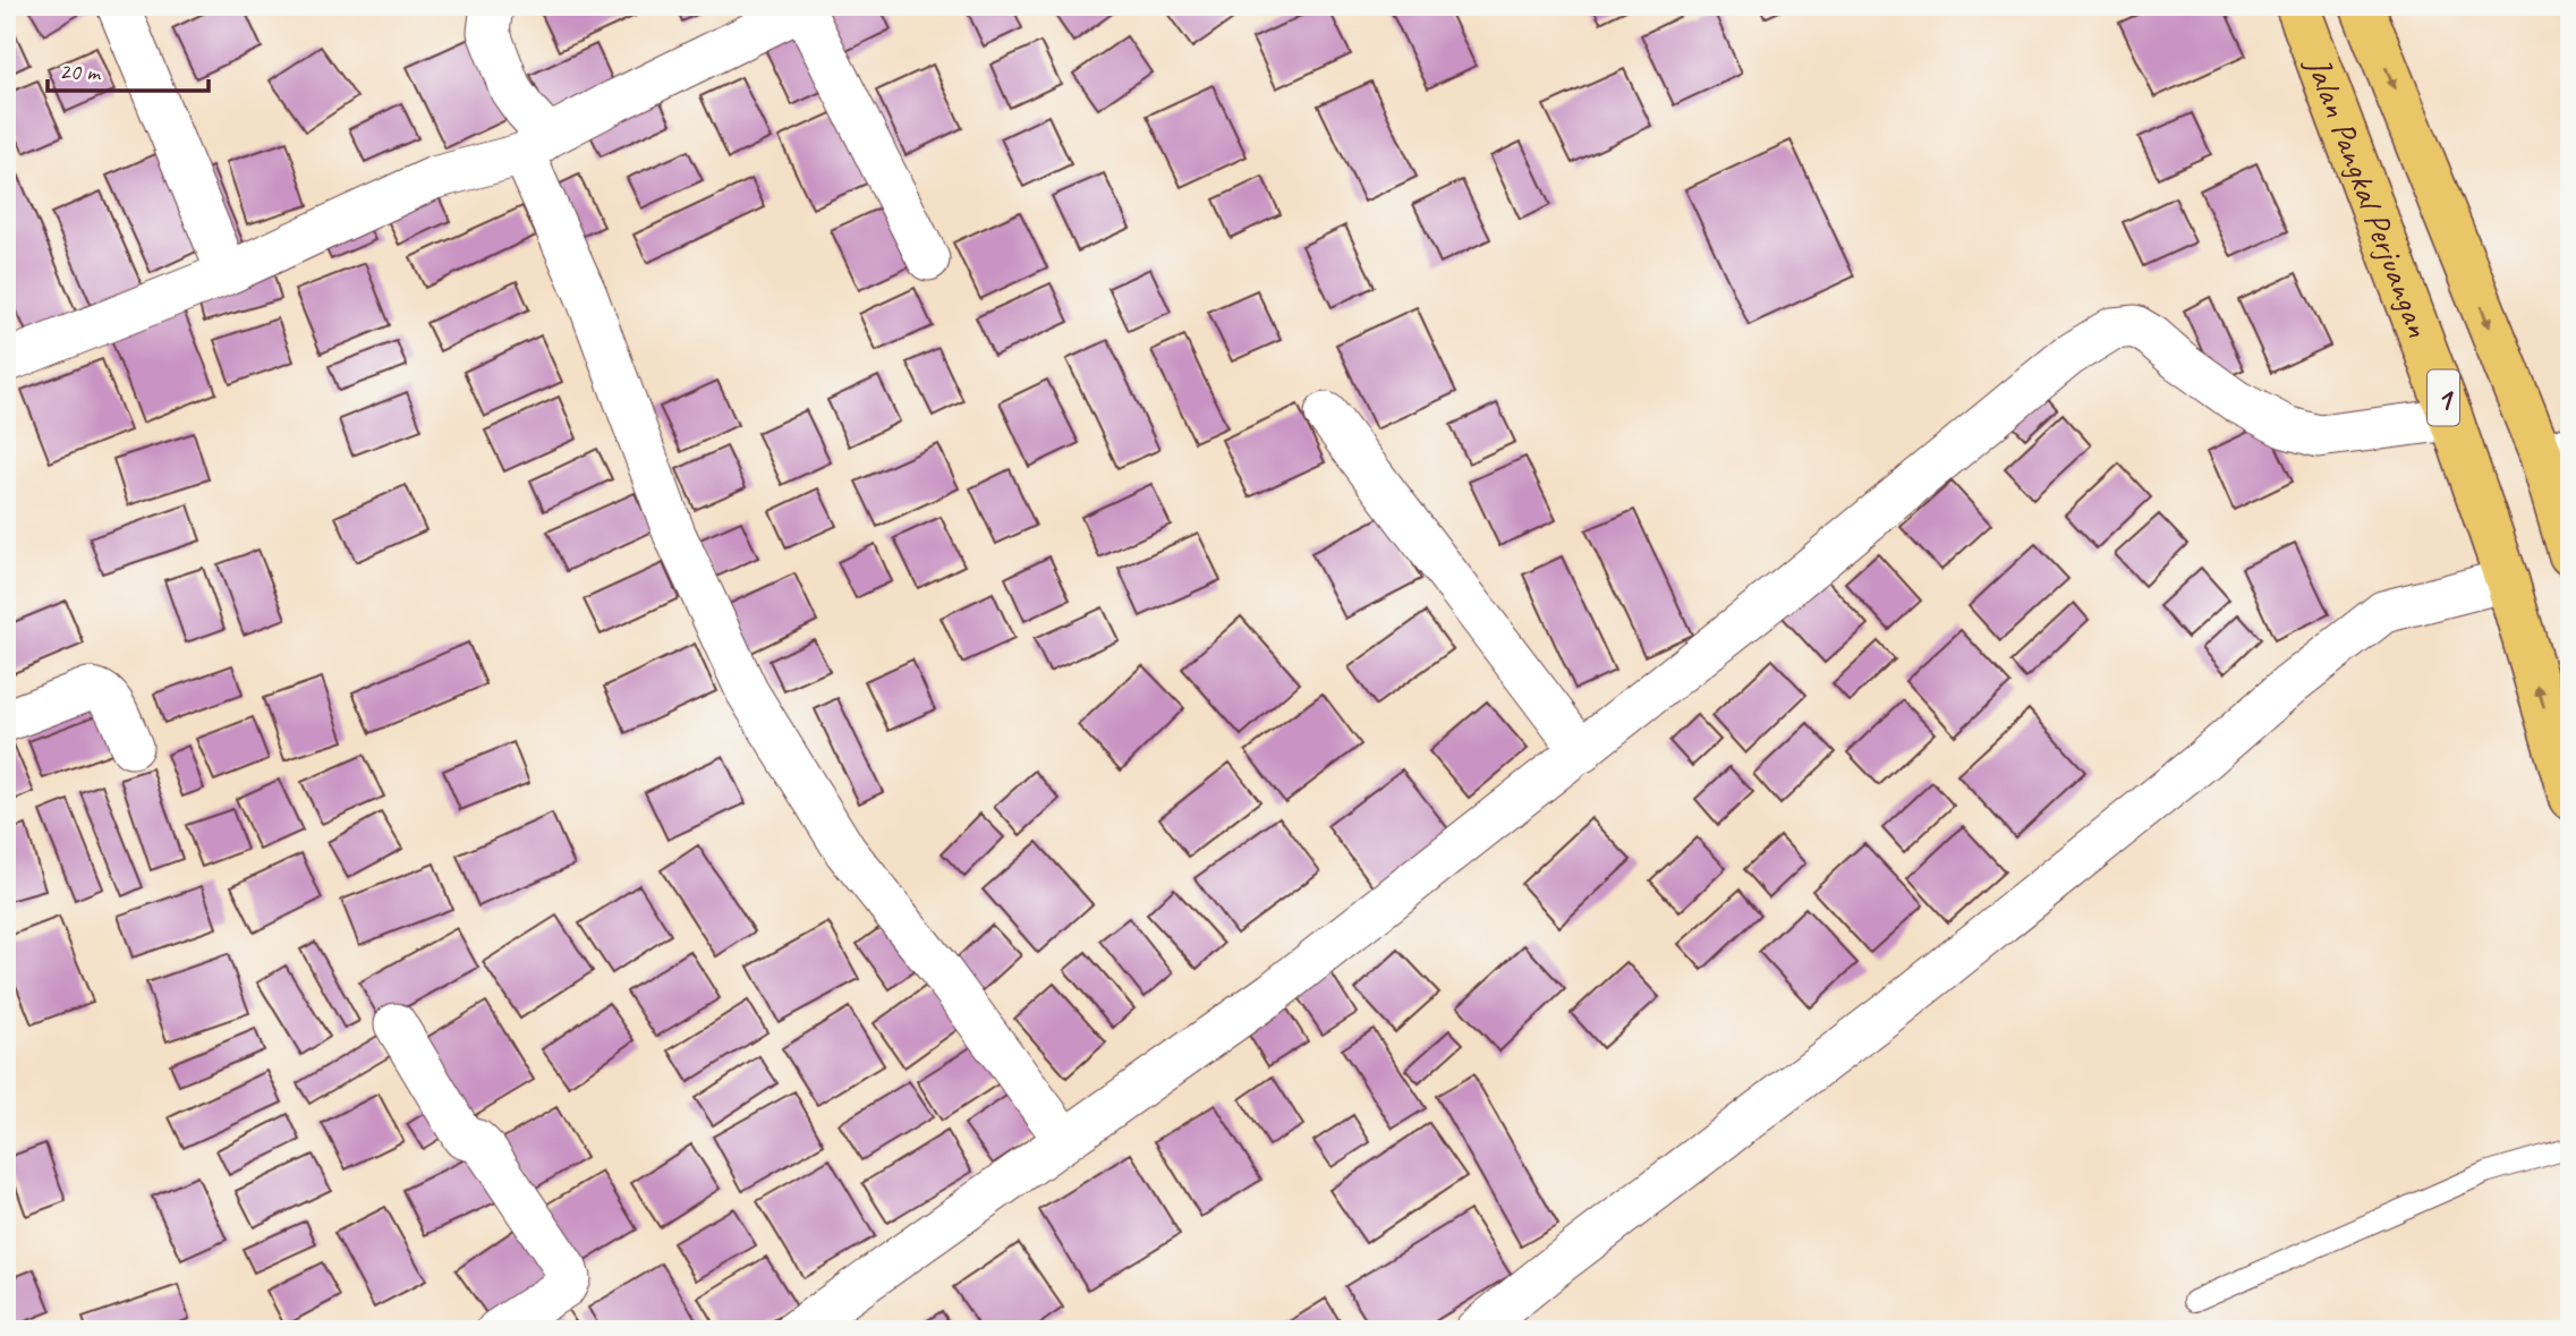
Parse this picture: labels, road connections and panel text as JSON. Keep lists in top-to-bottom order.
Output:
{
  "streets": {
    "main road": ["Jalan Pangkal Perjuangan", "1"]
  },
  "scale_bar": "20 m"
}
